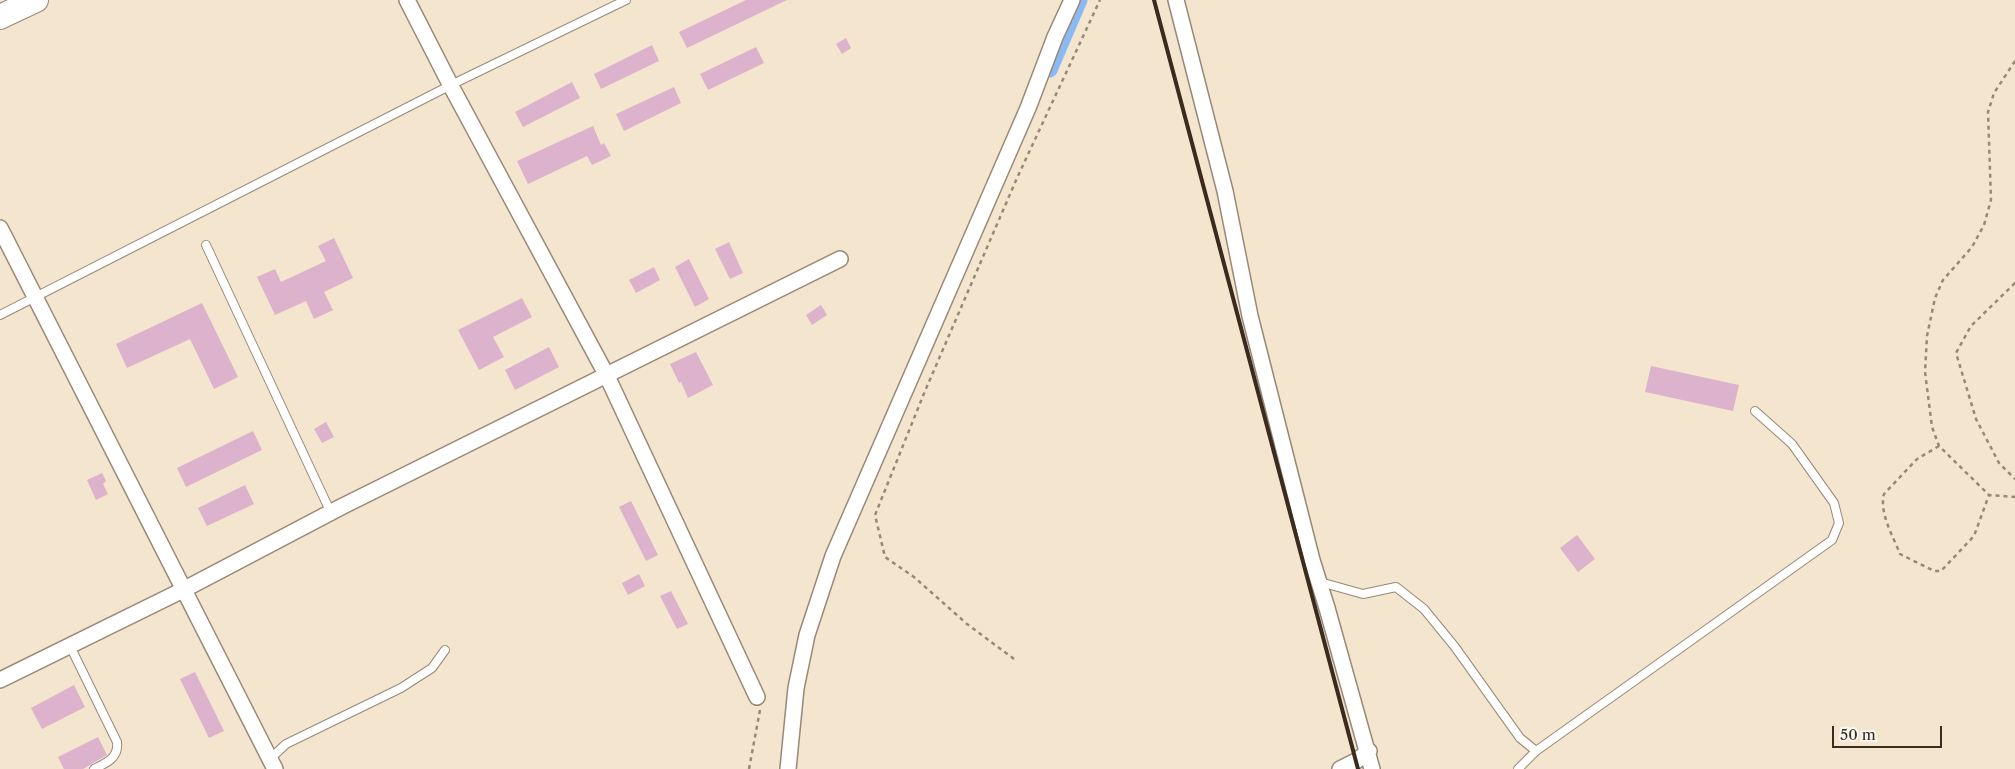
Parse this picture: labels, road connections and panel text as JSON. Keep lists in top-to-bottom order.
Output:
{
  "scale_bar": "50 m"
}
